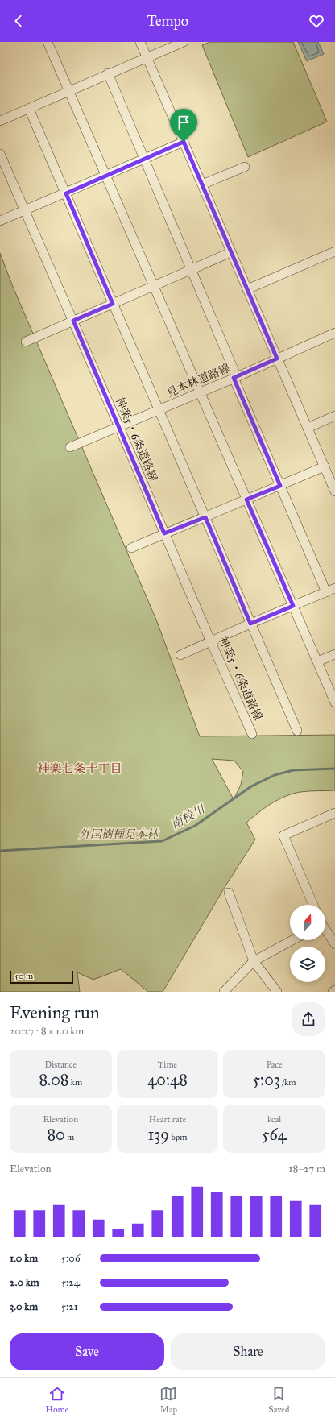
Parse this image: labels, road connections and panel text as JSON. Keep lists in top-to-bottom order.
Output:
{
  "streets": {
    "street": ["見本林道路線", "神楽5・6条道路線"]
  },
  "crossings": [
    ["見本林道路線", "神楽5・6条道路線"]
  ],
  "districts": ["神楽七条十丁目"],
  "water": ["南校川"],
  "parks": ["外国樹種見本林"],
  "scale_bar": "50 m",
  "north": "top",
  "page": {
    "header": "Tempo",
    "scale": "50 m",
    "heading": ["Evening run", "20:27 · 8 × 1.0 km"],
    "stats": [
      ["Distance", "8.08 km"],
      ["Time", "40:48"],
      ["Pace", "5:03 /km"],
      ["Elevation", "80 m"],
      ["Heart rate", "139 bpm"],
      ["kcal", "564"]
    ],
    "chart": ["Elevation", "18–27 m"],
    "list": [
      {
        "name": "1.0 km",
        "note": "5:06"
      },
      {
        "name": "2.0 km",
        "note": "5:24"
      },
      {
        "name": "3.0 km",
        "note": "5:21"
      }
    ],
    "buttons": ["Save", "Share"],
    "tabs": ["Home", "Map", "Saved"]
  }
}
